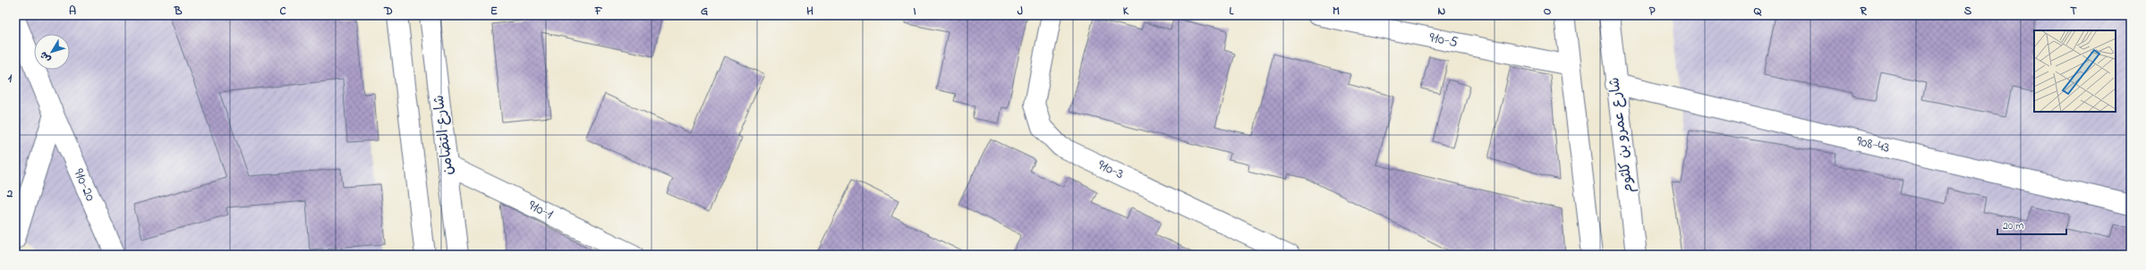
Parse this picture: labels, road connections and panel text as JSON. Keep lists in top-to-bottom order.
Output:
{
  "streets": {
    "street": [
      "910-5",
      "شارع التضامن",
      "شارع عمرو بن كلثوم",
      "908-43",
      "910-3",
      "910-20",
      "910-1"
    ]
  },
  "crossings": [
    ["شارع التضامن", "910-1"],
    ["شارع عمرو بن كلثوم", "908-43"]
  ],
  "scale_bar": "20 m",
  "north": "bottom left",
  "grid": {
    "columns": [
      "A",
      "B",
      "C",
      "D",
      "E",
      "F",
      "G",
      "H",
      "I",
      "J",
      "K",
      "L",
      "M",
      "N",
      "O",
      "P",
      "Q",
      "R",
      "S",
      "T"
    ],
    "rows": ["1", "2"]
  }
}
